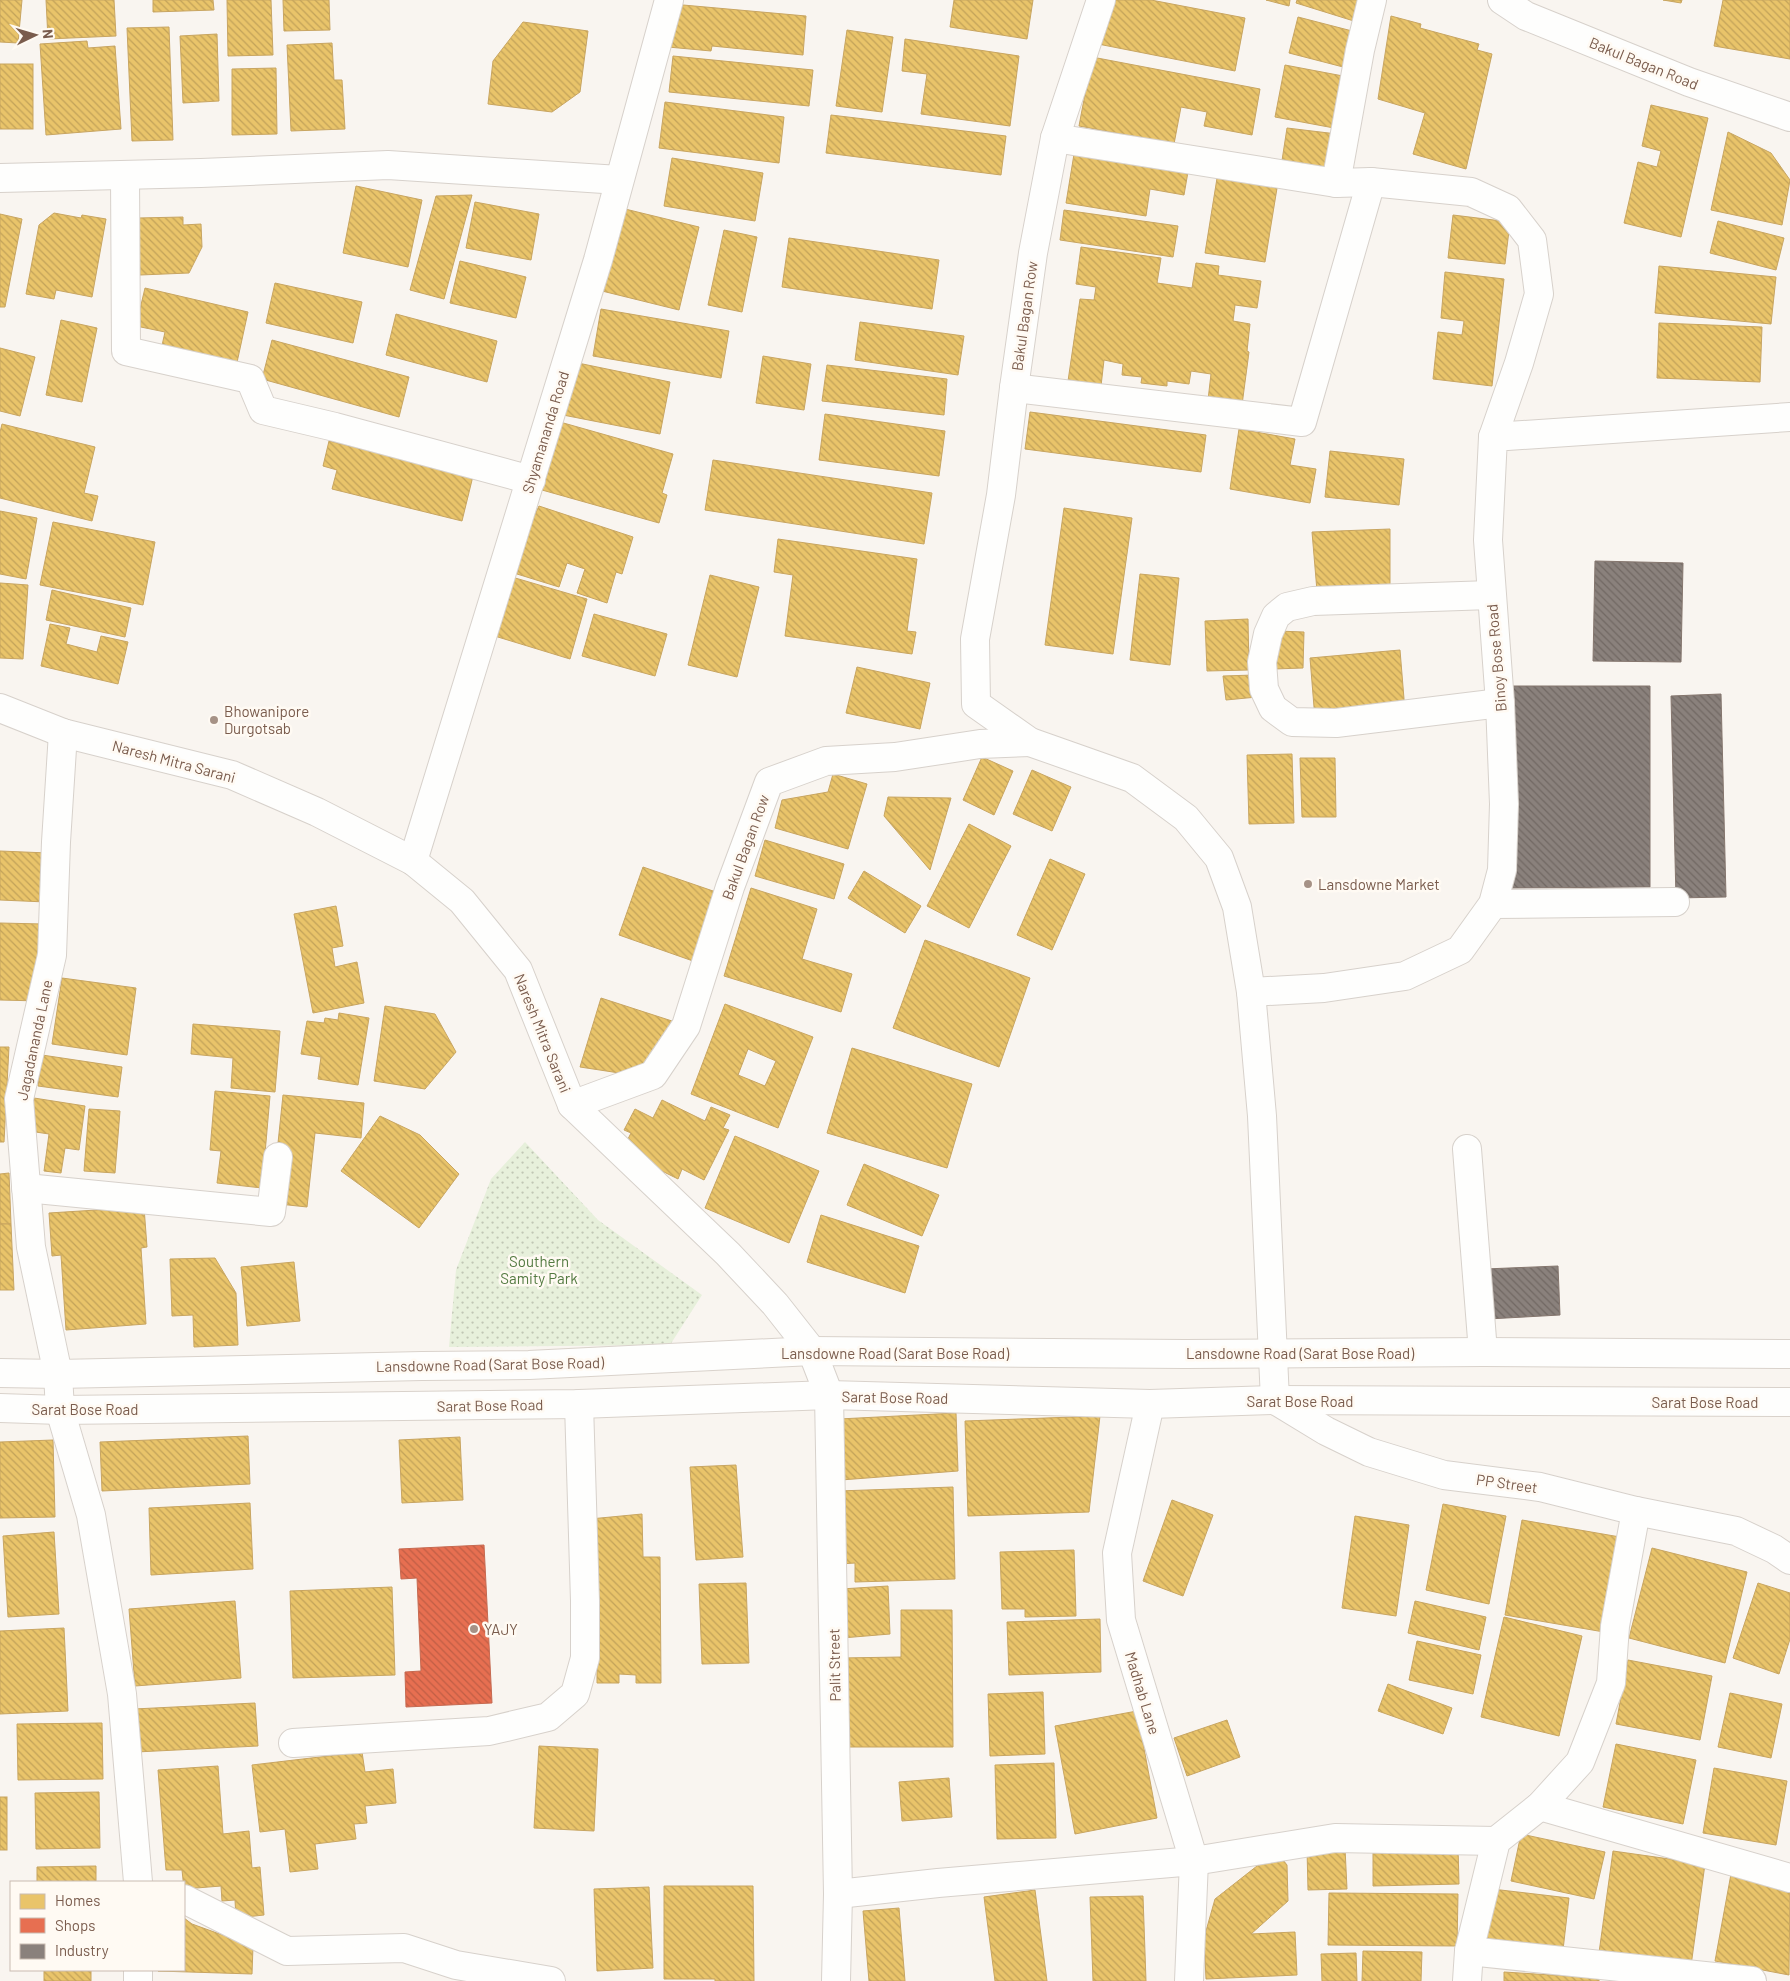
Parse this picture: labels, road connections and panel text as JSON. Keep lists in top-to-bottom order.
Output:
{
  "streets": {
    "street": [
      "Bakul Bagan Road",
      "Bakul Bagan Row",
      "Shyamananda Road",
      "Binoy Bose Road",
      "Naresh Mitra Sarani",
      "Jagadananda Lane",
      "Lansdowne Road (Sarat Bose Road)",
      "Sarat Bose Road",
      "PP Street",
      "Palit Street",
      "Madhab Lane"
    ]
  },
  "crossings": [
    ["Bakul Bagan Row", "Binoy Bose Road"],
    ["Bakul Bagan Row", "Naresh Mitra Sarani"],
    ["Shyamananda Road", "Naresh Mitra Sarani"],
    ["Naresh Mitra Sarani", "Jagadananda Lane"],
    ["Naresh Mitra Sarani", "Lansdowne Road (Sarat Bose Road)"],
    ["Naresh Mitra Sarani", "Palit Street"],
    ["Jagadananda Lane", "Lansdowne Road (Sarat Bose Road)"],
    ["Jagadananda Lane", "Sarat Bose Road"],
    ["Lansdowne Road (Sarat Bose Road)", "Palit Street"],
    ["Sarat Bose Road", "PP Street"],
    ["Sarat Bose Road", "Palit Street"],
    ["Sarat Bose Road", "Madhab Lane"]
  ],
  "parks": ["Southern Samity Park"],
  "places": ["Bhowanipore Durgotsab", "Lansdowne Market", "YAJY"],
  "legend": ["Homes", "Shops", "Industry"],
  "north": "right"
}
